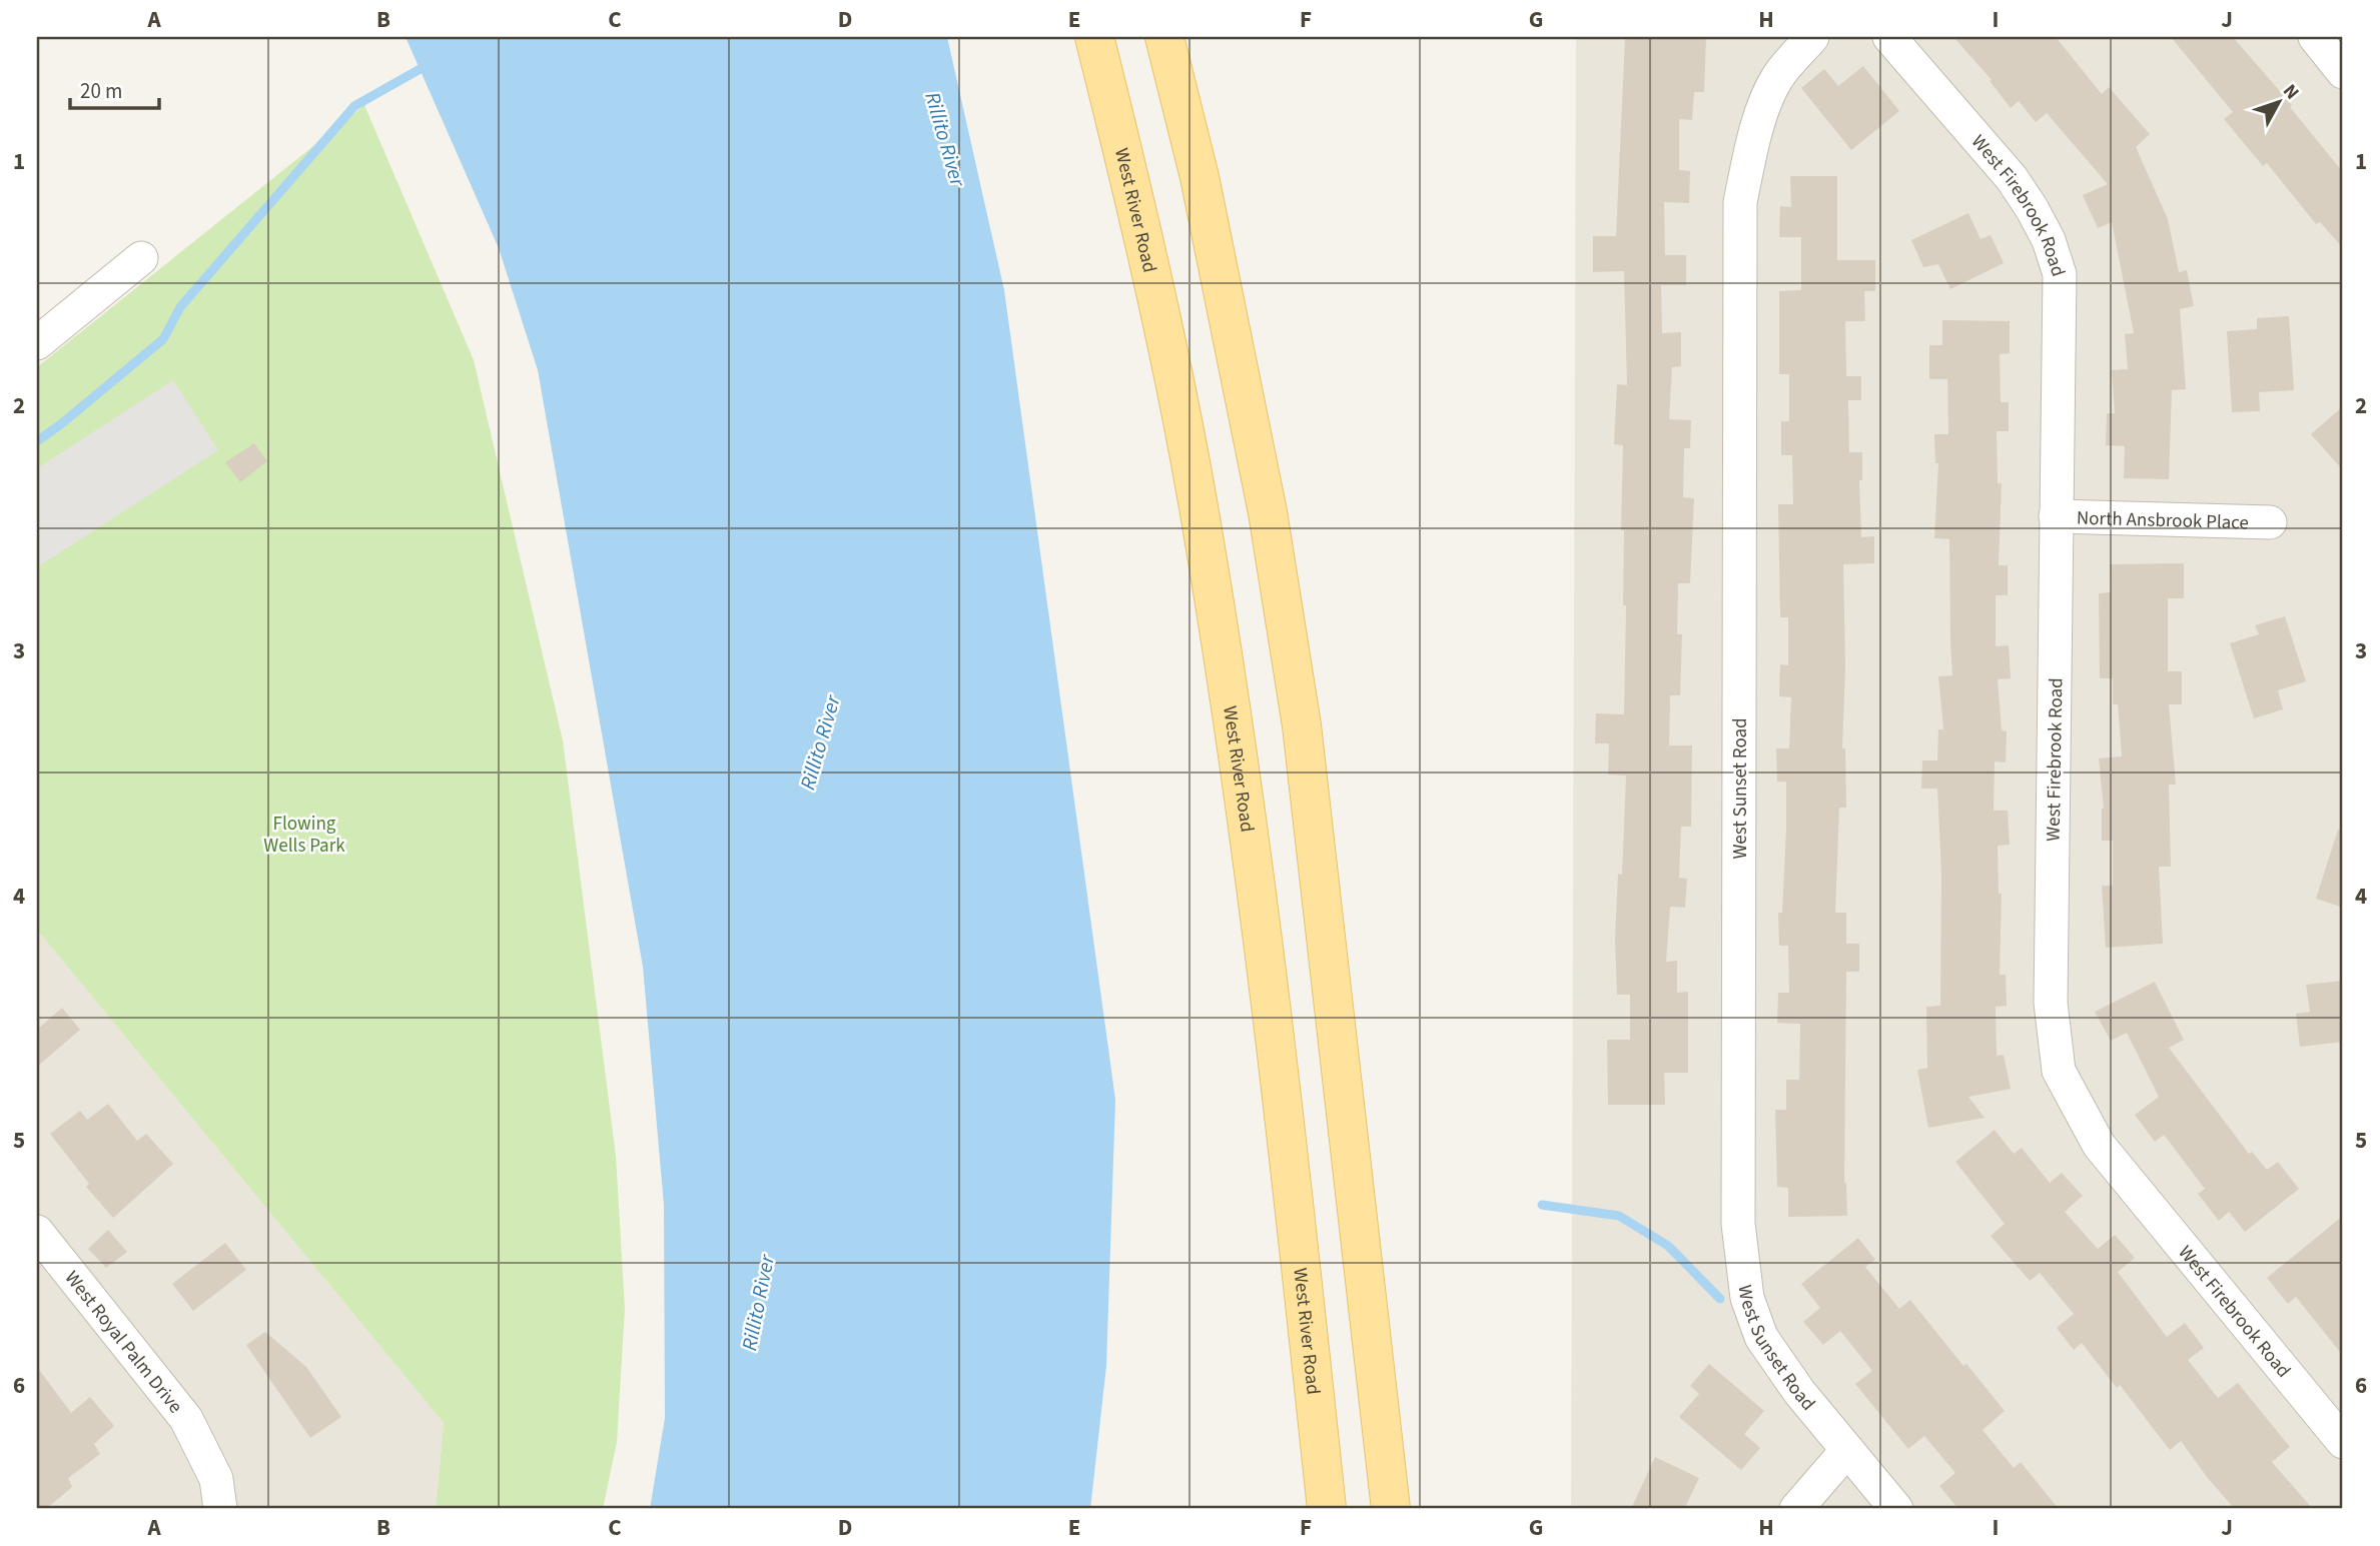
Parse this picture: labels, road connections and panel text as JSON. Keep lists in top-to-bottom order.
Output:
{
  "streets": {
    "main road": ["West River Road"],
    "street": [
      "West Firebrook Road",
      "North Ansbrook Place",
      "West Sunset Road",
      "West Royal Palm Drive"
    ]
  },
  "crossings": [
    ["West Firebrook Road", "North Ansbrook Place"]
  ],
  "water": ["Rillito River"],
  "parks": ["Flowing Wells Park"],
  "scale_bar": "20 m",
  "north": "top right",
  "grid": {
    "columns": [
      "A",
      "B",
      "C",
      "D",
      "E",
      "F",
      "G",
      "H",
      "I",
      "J"
    ],
    "rows": [
      "1",
      "2",
      "3",
      "4",
      "5",
      "6"
    ]
  }
}
